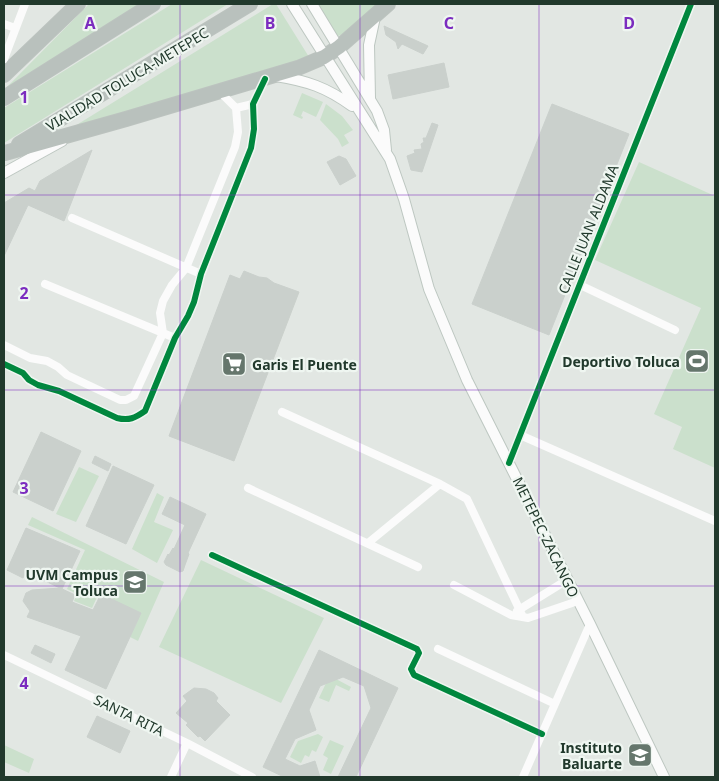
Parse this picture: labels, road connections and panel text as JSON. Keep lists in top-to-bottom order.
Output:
{
  "streets": {
    "highway": ["VIALIDAD TOLUCA-METEPEC"],
    "main road": ["METEPEC-ZACANGO"],
    "street": ["CALLE JUAN ALDAMA", "SANTA RITA"]
  },
  "crossings": [
    ["CALLE JUAN ALDAMA", "METEPEC-ZACANGO"]
  ],
  "places": {
    "sports": ["Deportivo Toluca"],
    "supermarket": ["Garis El Puente"],
    "school or university": ["UVM Campus Toluca", "Instituto Baluarte"]
  },
  "grid": {
    "columns": [
      "A",
      "B",
      "C",
      "D"
    ],
    "rows": [
      "1",
      "2",
      "3",
      "4"
    ]
  }
}
